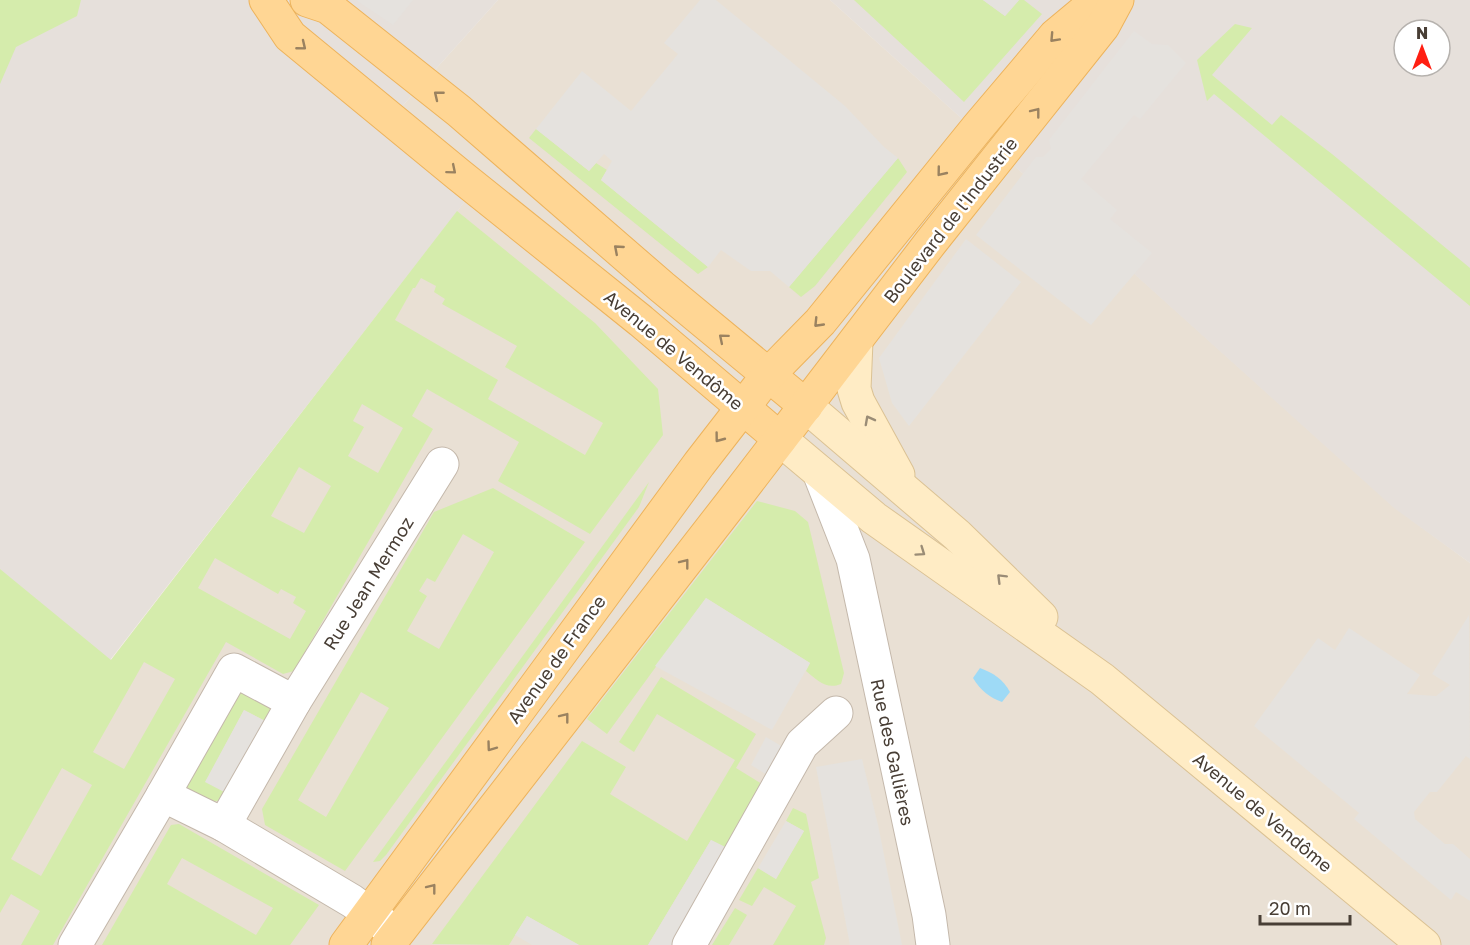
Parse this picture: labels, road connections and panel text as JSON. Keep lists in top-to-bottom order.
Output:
{
  "streets": {
    "main road": ["Boulevard de l'Industrie", "Avenue de Vendôme", "Avenue de France"],
    "street": ["Rue Jean Mermoz", "Rue des Gallières"]
  },
  "crossings": [
    ["Boulevard de l'Industrie", "Avenue de Vendôme"],
    ["Boulevard de l'Industrie", "Avenue de France"],
    ["Avenue de Vendôme", "Avenue de France"],
    ["Avenue de Vendôme", "Rue des Gallières"]
  ],
  "scale_bar": "20 m",
  "north": "top"
}
